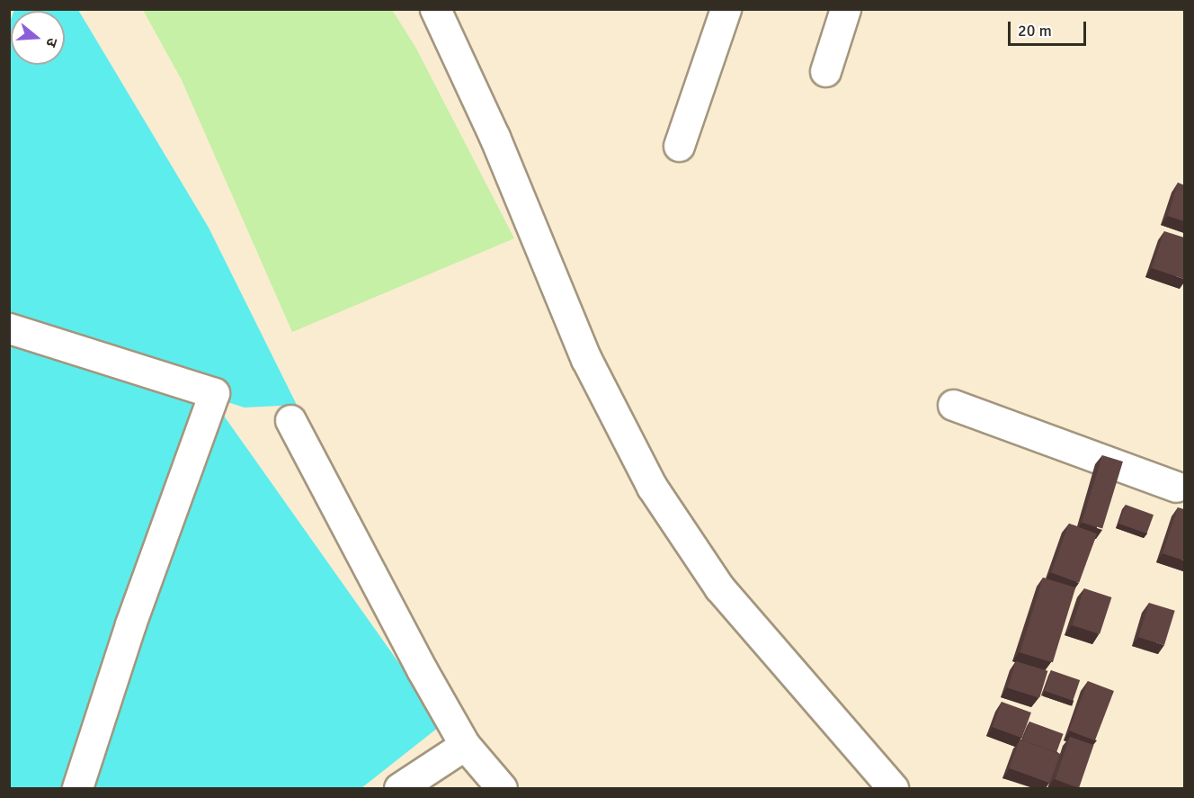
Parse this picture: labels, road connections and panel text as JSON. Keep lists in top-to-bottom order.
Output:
{
  "scale_bar": "20 m",
  "north": "right"
}
